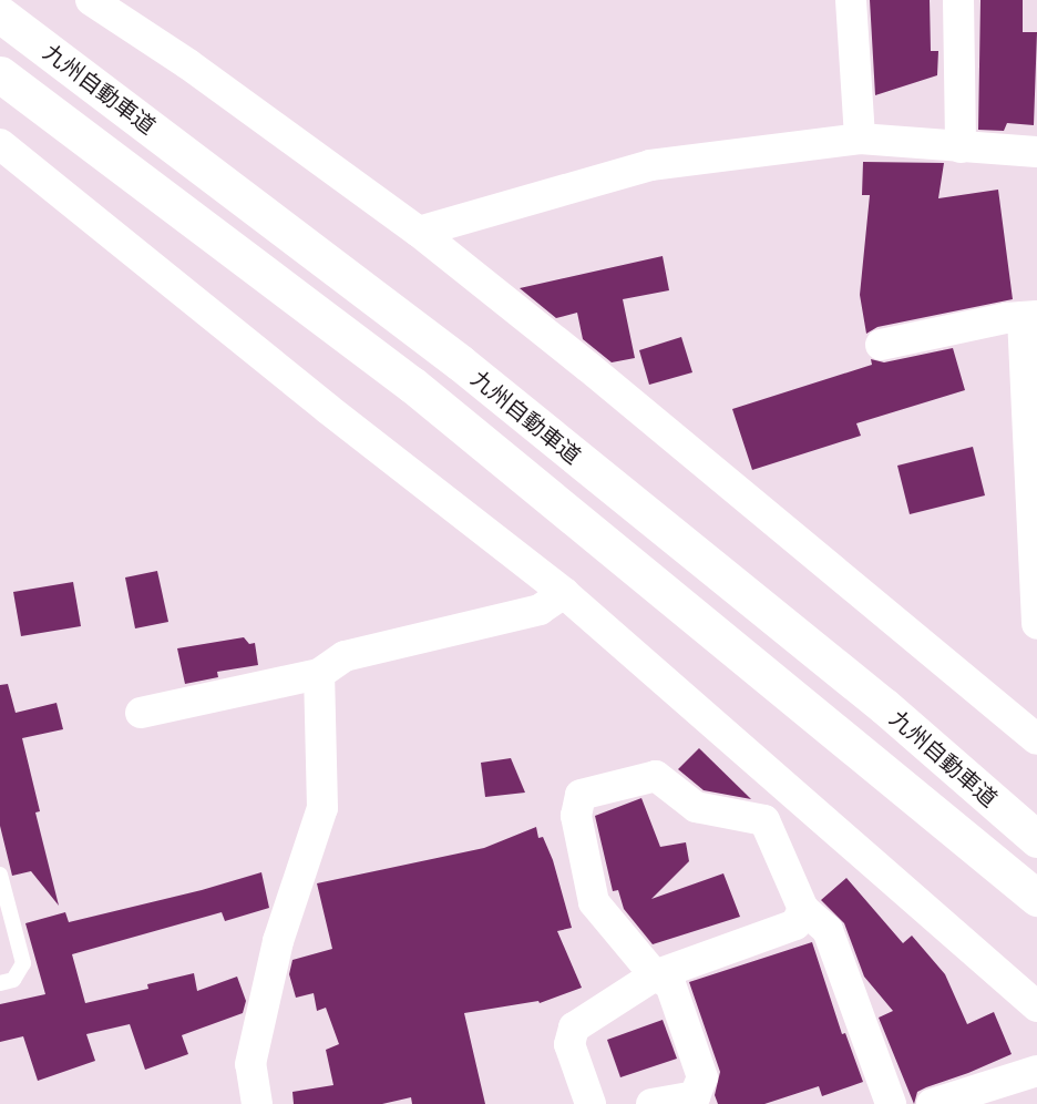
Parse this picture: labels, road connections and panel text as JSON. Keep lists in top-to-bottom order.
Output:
{
  "streets": {
    "highway": ["九州自動車道"]
  }
}
